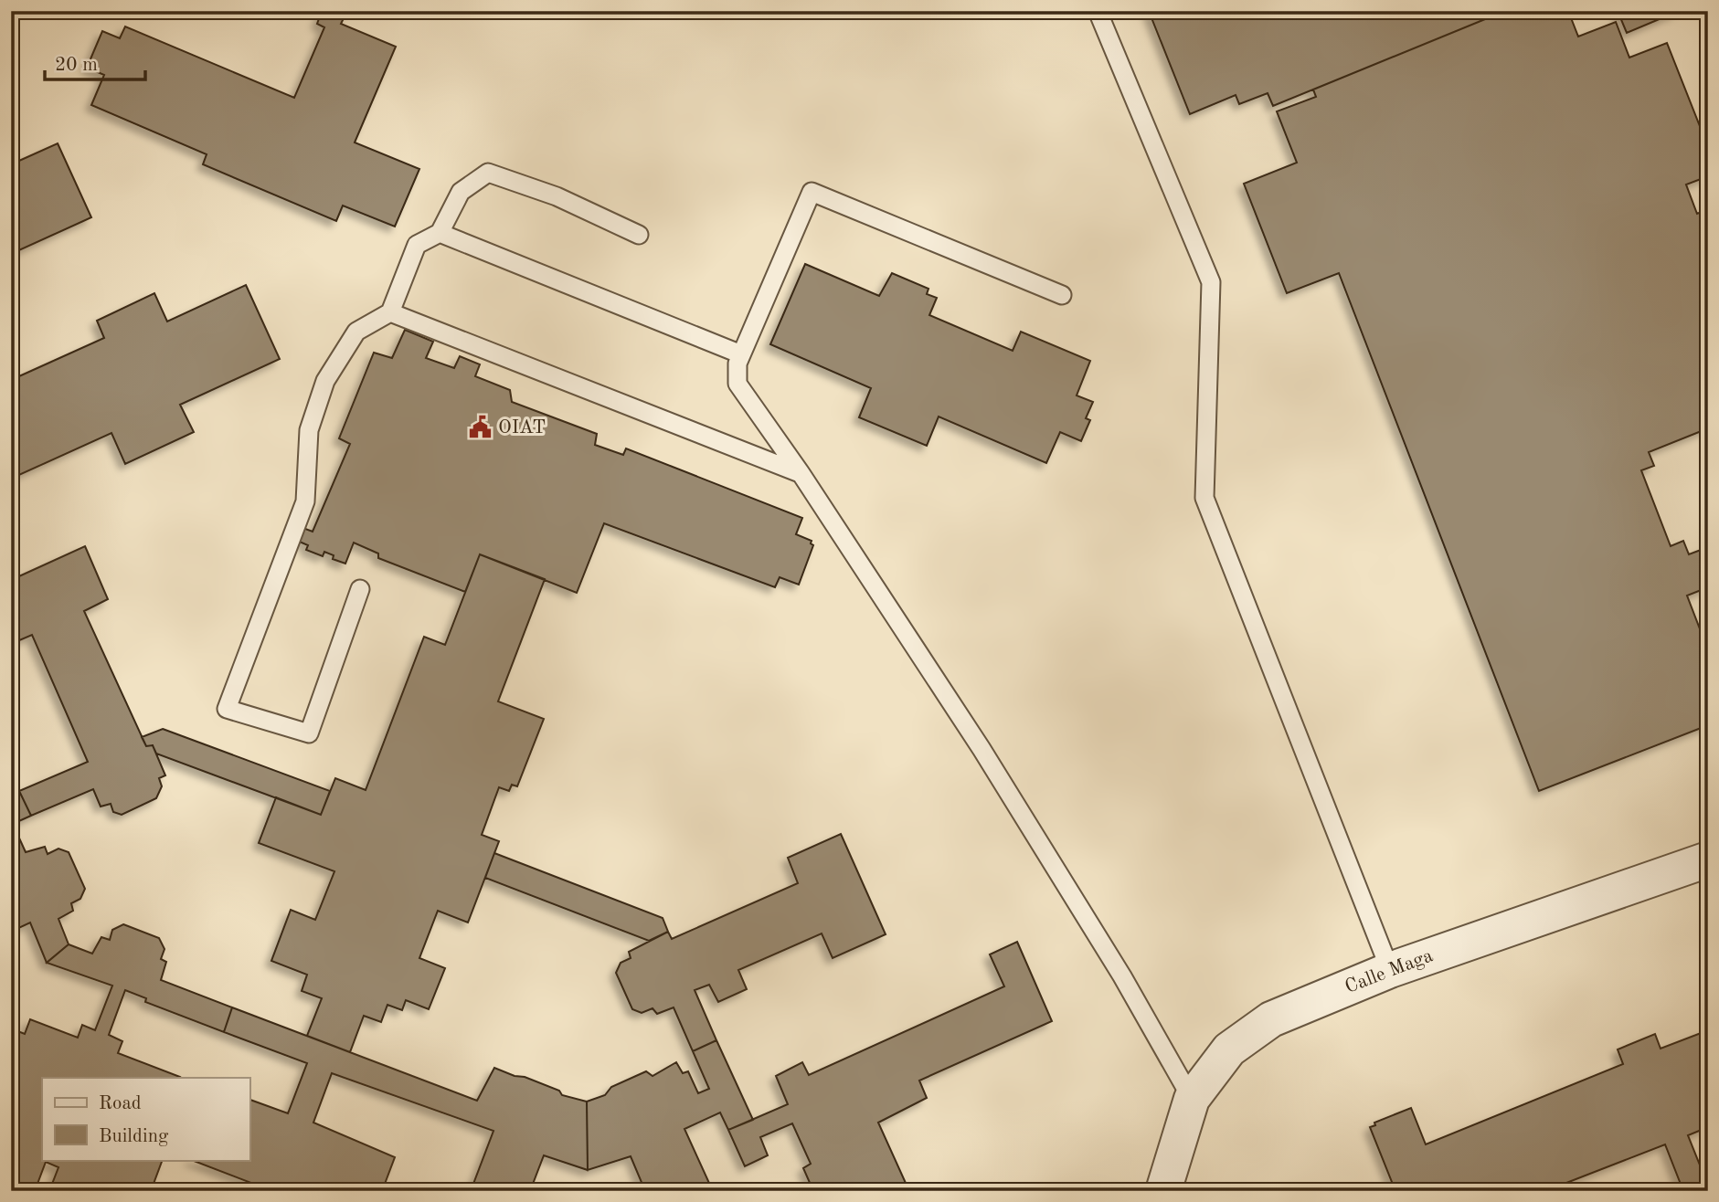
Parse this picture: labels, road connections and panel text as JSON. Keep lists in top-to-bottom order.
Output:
{
  "streets": {
    "street": ["Calle Maga"]
  },
  "places": {
    "public building": ["OIAT"]
  },
  "legend": ["Road", "Building"],
  "scale_bar": "20 m"
}
